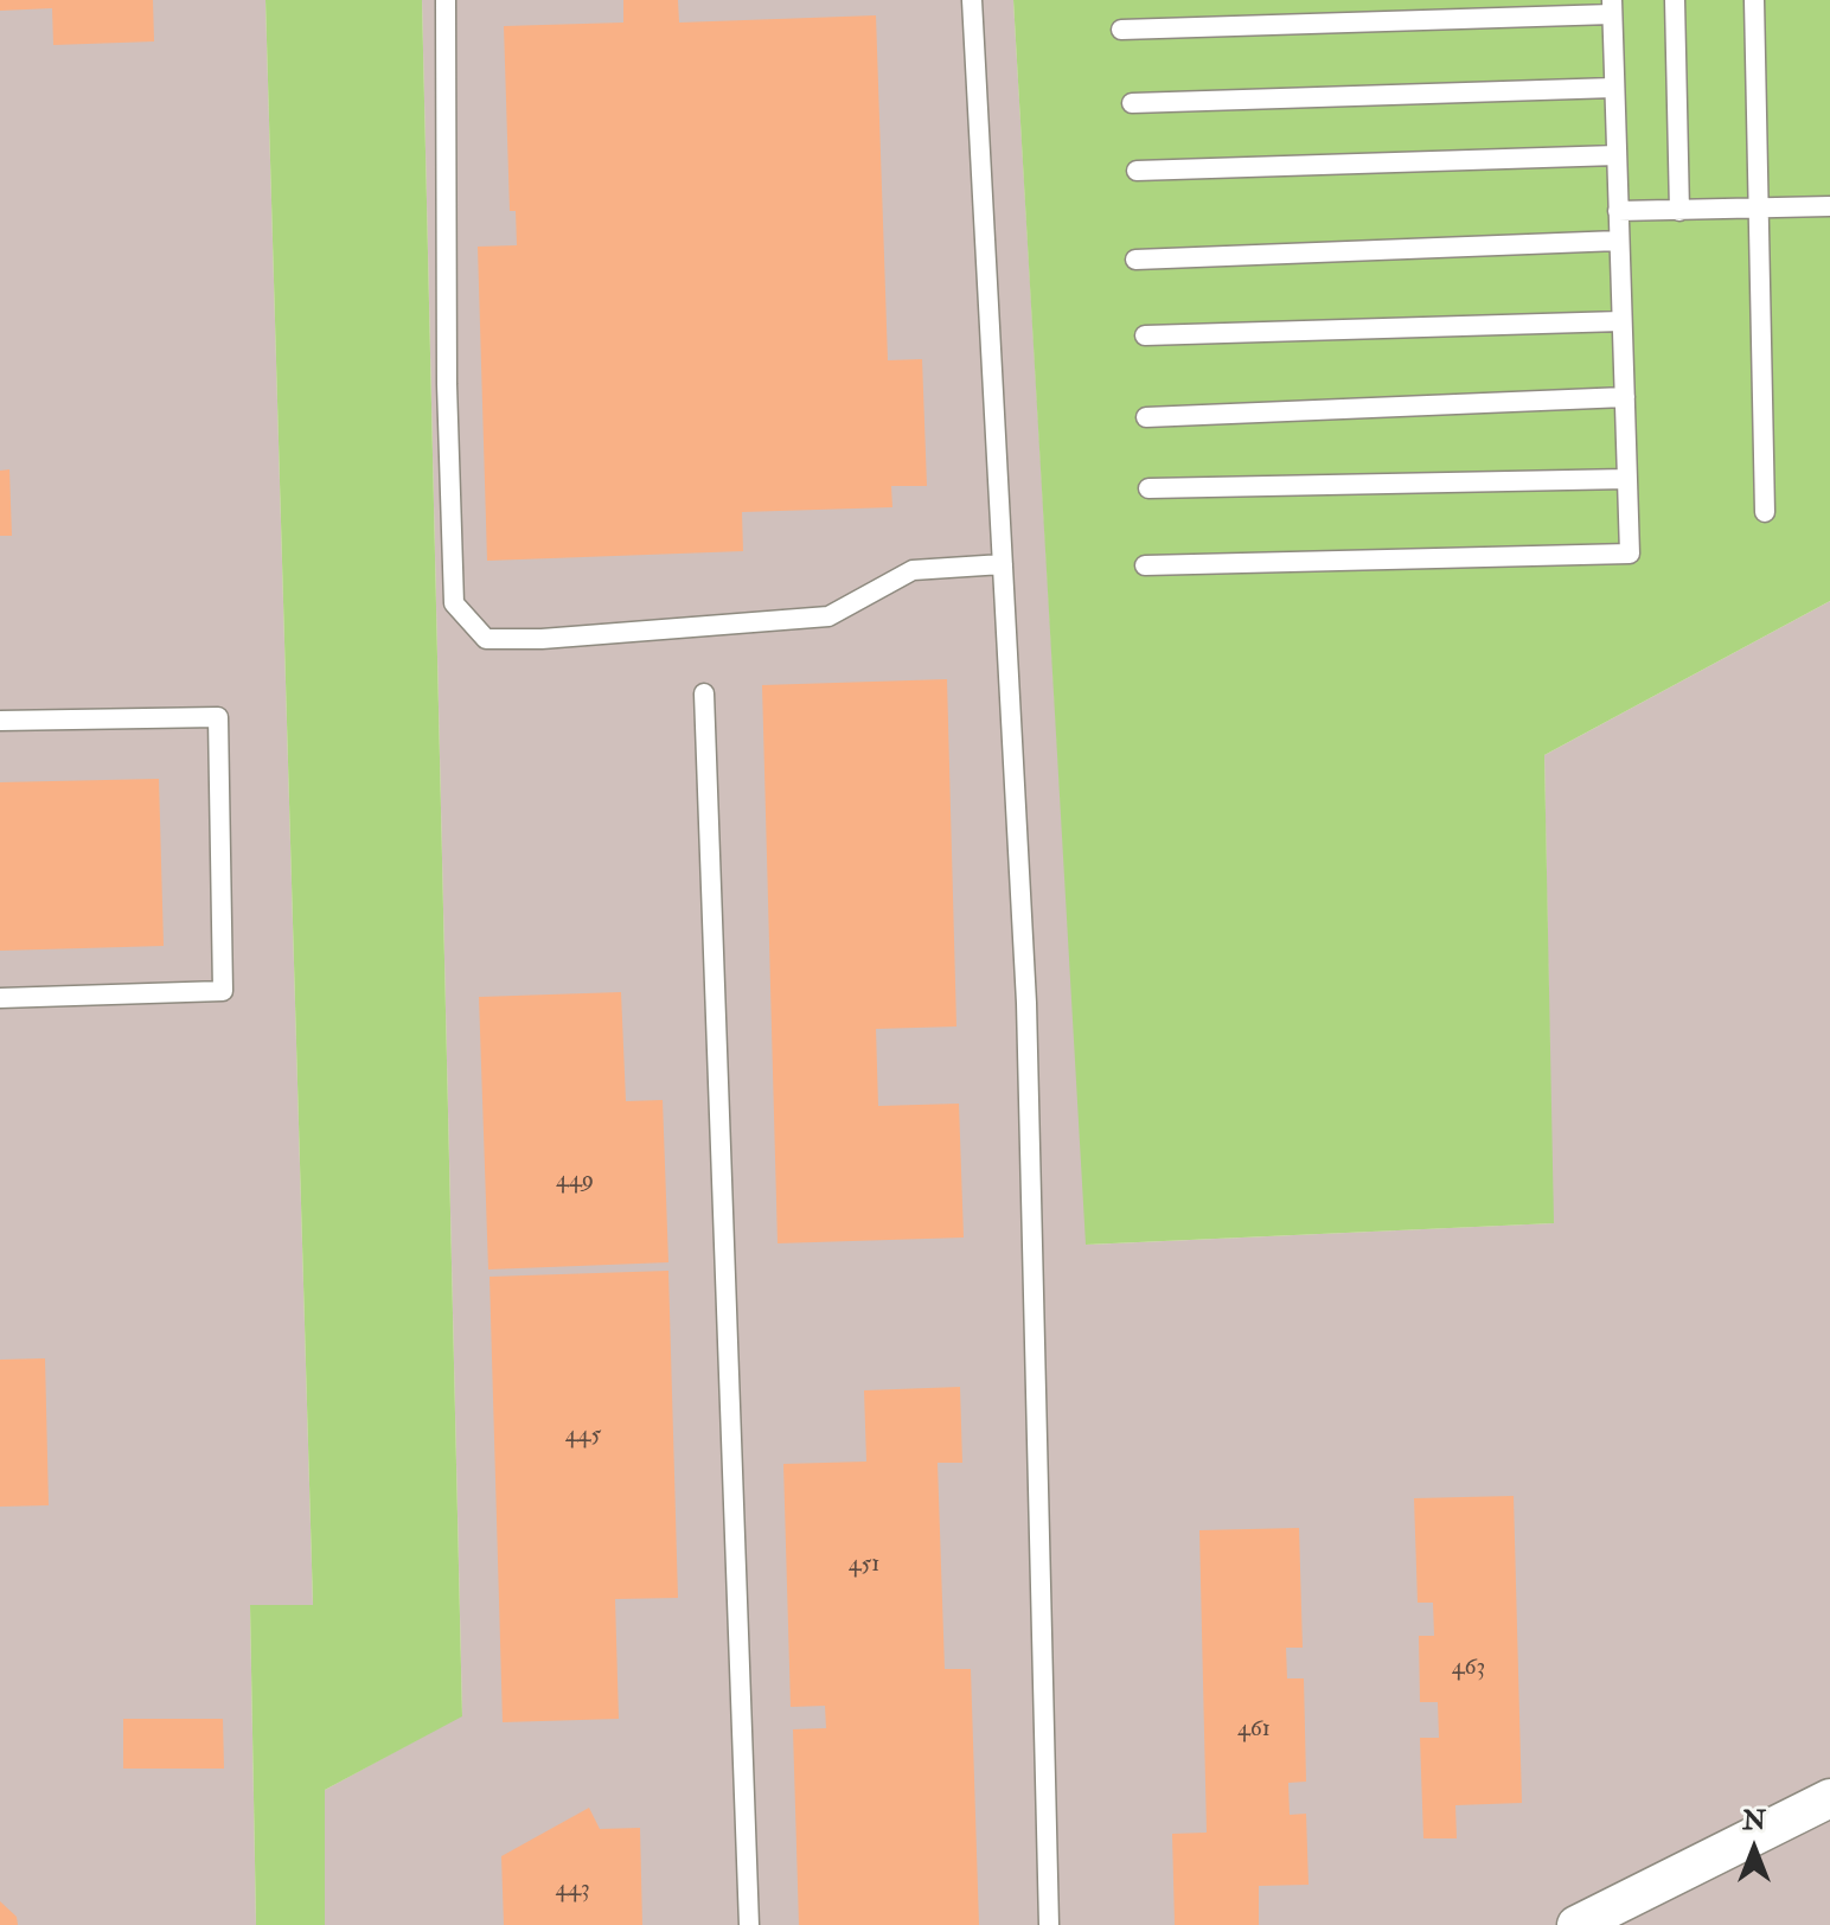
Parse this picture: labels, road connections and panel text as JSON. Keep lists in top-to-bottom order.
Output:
{
  "house_numbers": [
    "449",
    "445",
    "451",
    "463",
    "461",
    "443"
  ],
  "north": "top"
}
